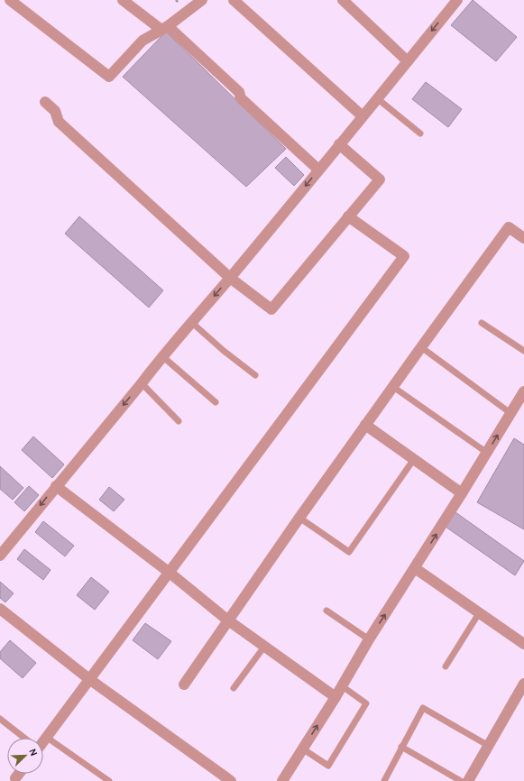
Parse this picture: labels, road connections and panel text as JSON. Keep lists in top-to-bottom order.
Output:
{
  "north": "top right"
}
